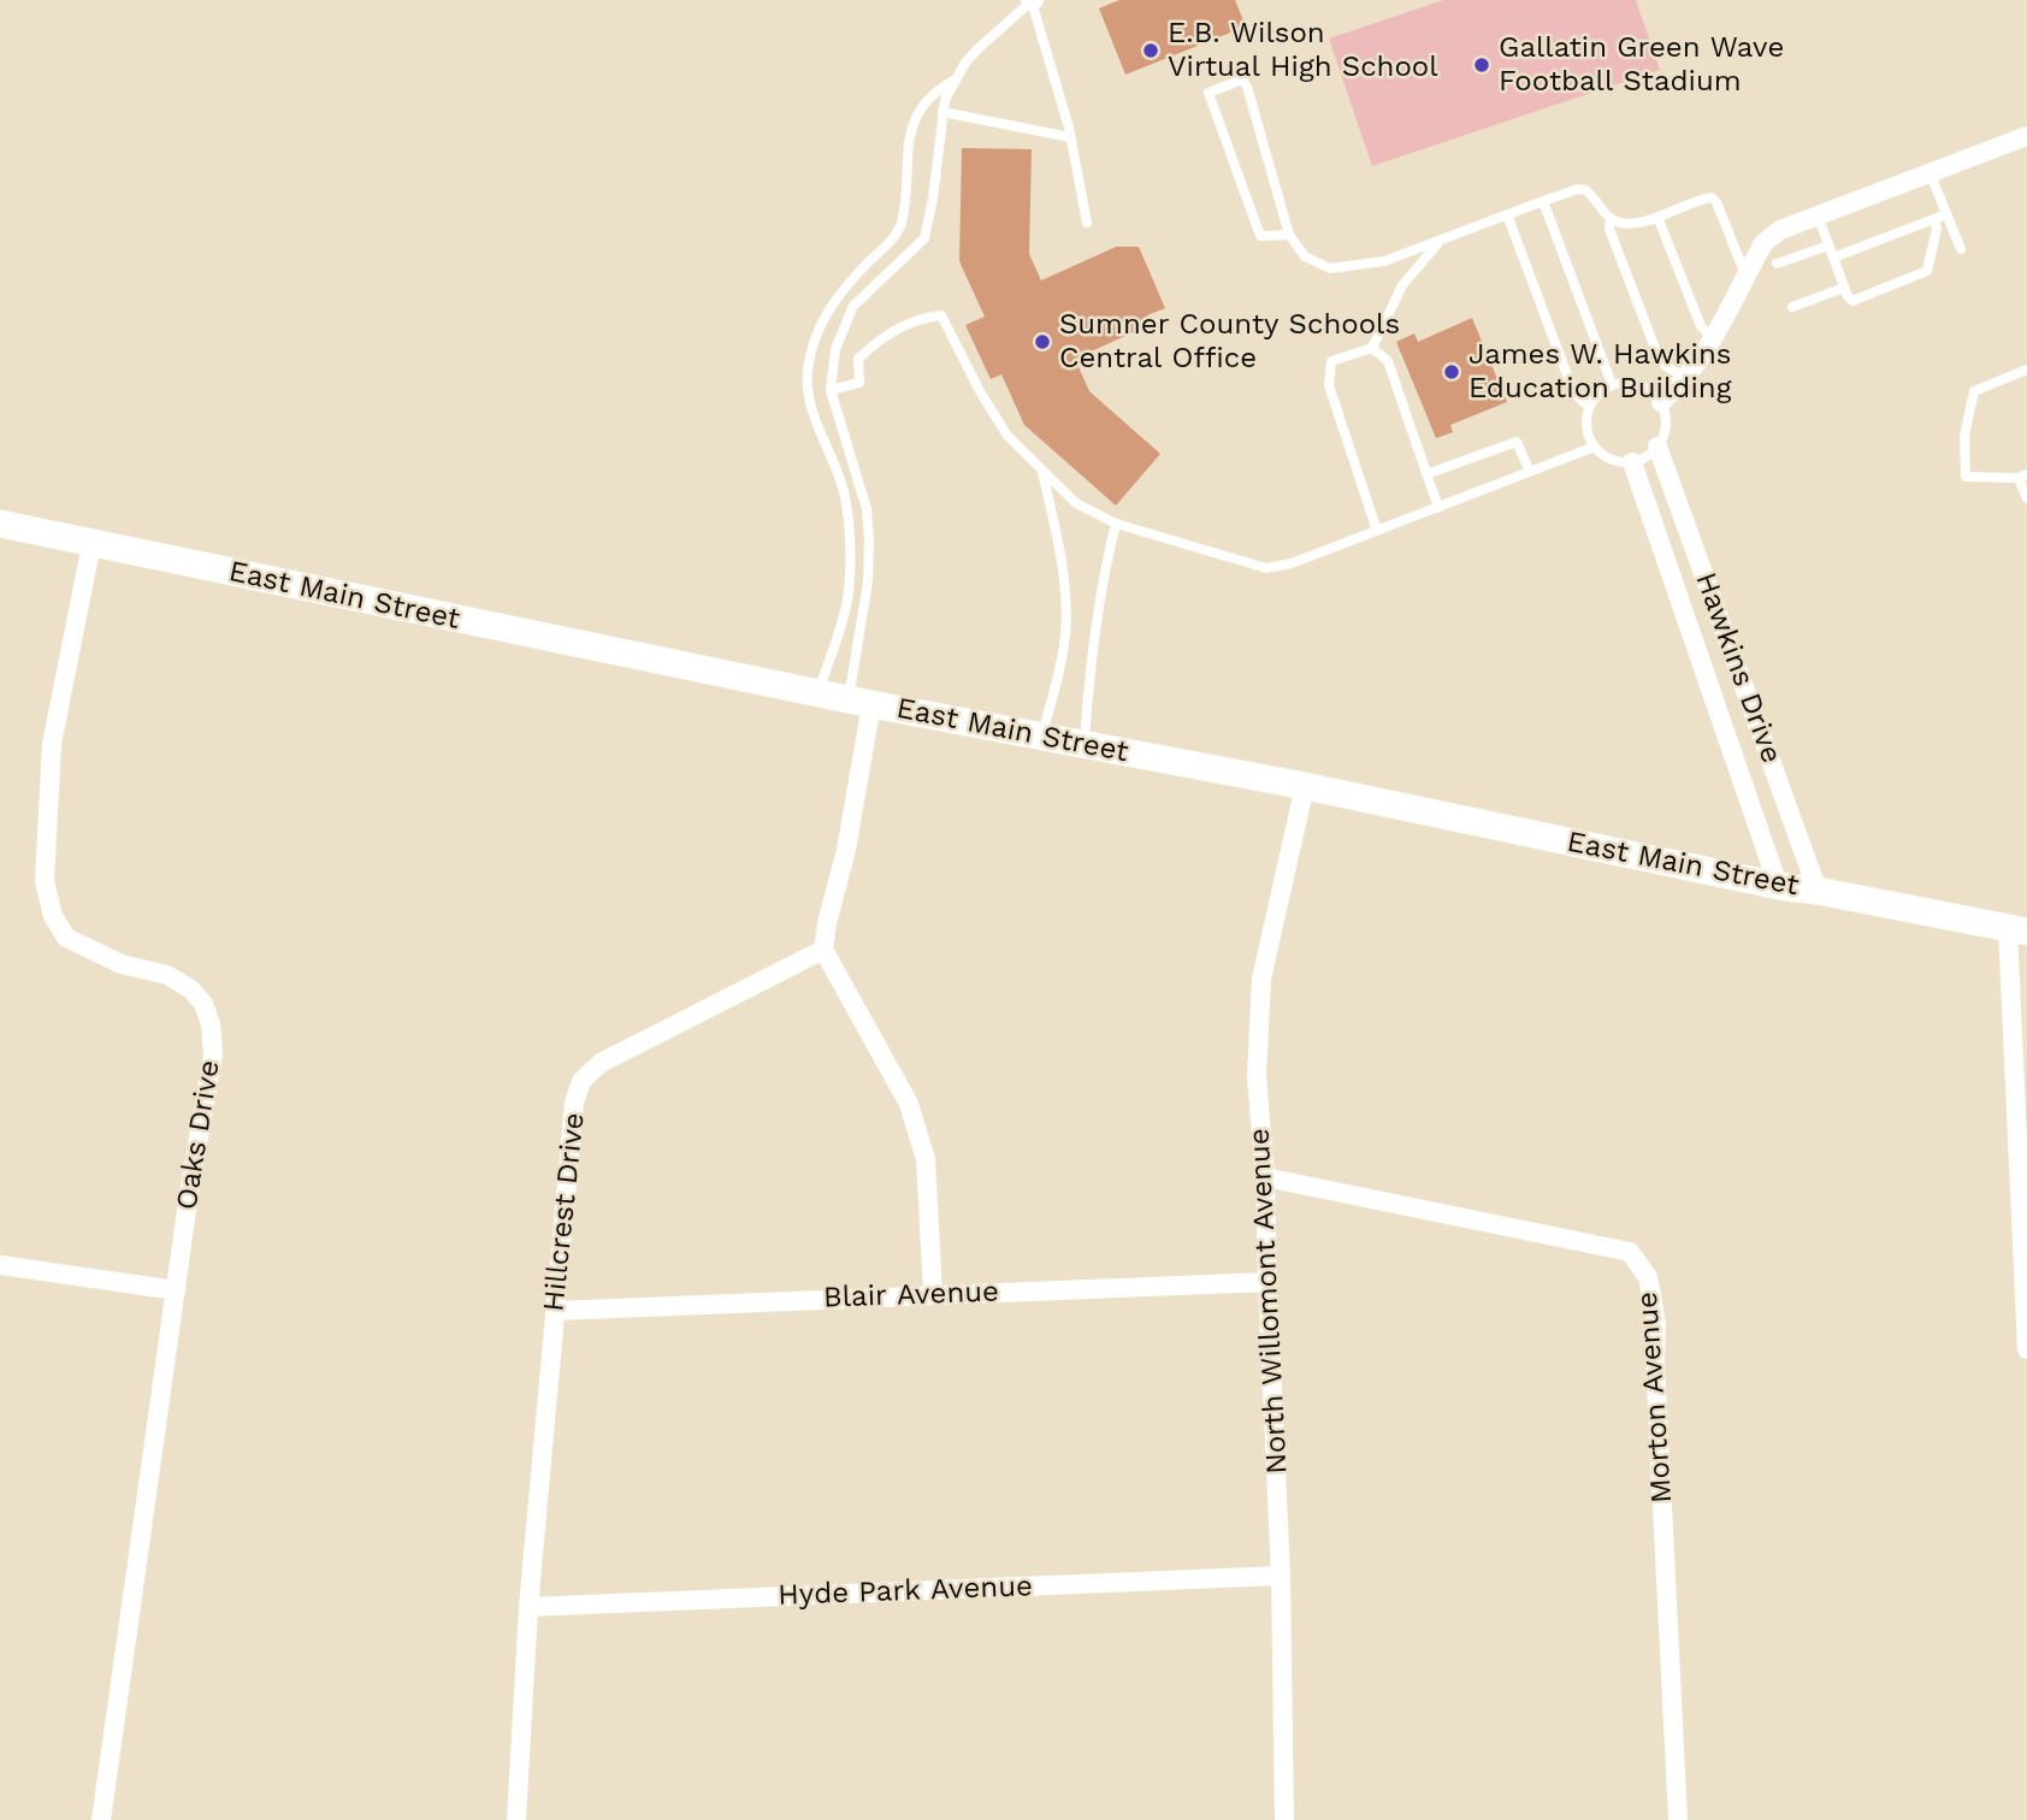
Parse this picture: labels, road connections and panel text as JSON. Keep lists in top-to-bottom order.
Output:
{
  "streets": {
    "street": [
      "East Main Street",
      "Hawkins Drive",
      "Oaks Drive",
      "Hillcrest Drive",
      "Blair Avenue",
      "North Willomont Avenue",
      "Morton Avenue",
      "Hyde Park Avenue"
    ]
  },
  "crossings": [
    ["East Main Street", "Hawkins Drive"],
    ["East Main Street", "Oaks Drive"],
    ["East Main Street", "North Willomont Avenue"],
    ["Hillcrest Drive", "Blair Avenue"],
    ["Hillcrest Drive", "Hyde Park Avenue"],
    ["Blair Avenue", "North Willomont Avenue"],
    ["North Willomont Avenue", "Morton Avenue"],
    ["North Willomont Avenue", "Hyde Park Avenue"]
  ],
  "places": [
    "E.B. Wilson Virtual High School",
    "Gallatin Green Wave Football Stadium",
    "Sumner County Schools Central Office",
    "James W. Hawkins Education Building"
  ]
}
